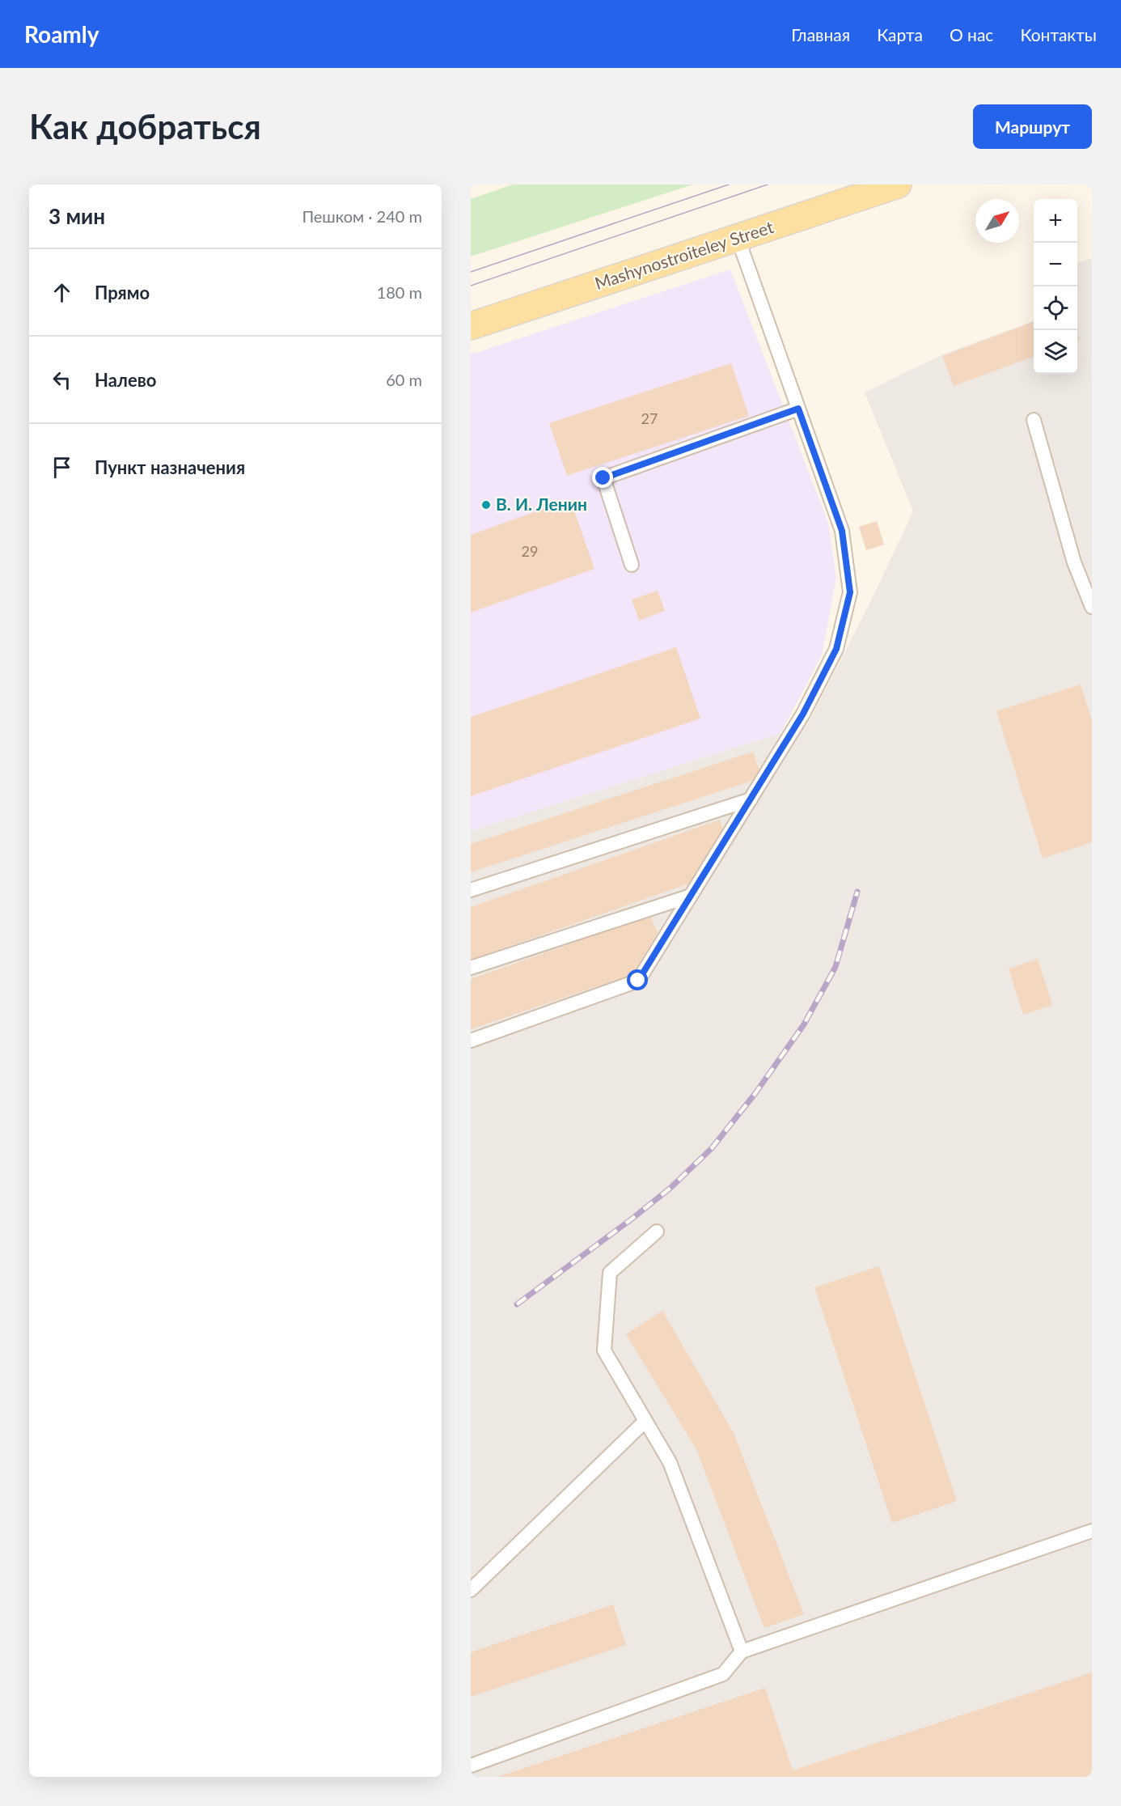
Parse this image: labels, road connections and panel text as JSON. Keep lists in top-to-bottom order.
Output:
{
  "streets": {
    "main road": ["Mashynostroiteley Street"]
  },
  "places": ["В. И. Ленин"],
  "house_numbers": ["27", "29"],
  "north": "top right",
  "page": {
    "header": "Roamly",
    "nav": [
      "Главная",
      "Карта",
      "О нас",
      "Контакты"
    ],
    "buttons": "Маршрут",
    "title": "Как добраться",
    "heading": ["3 мин", "Пешком · 240 m"],
    "map_buttons": ["+", "−"],
    "list": [
      ["Прямо", "180 m"],
      ["Налево", "60 m"],
      "Пункт назначения"
    ]
  }
}
